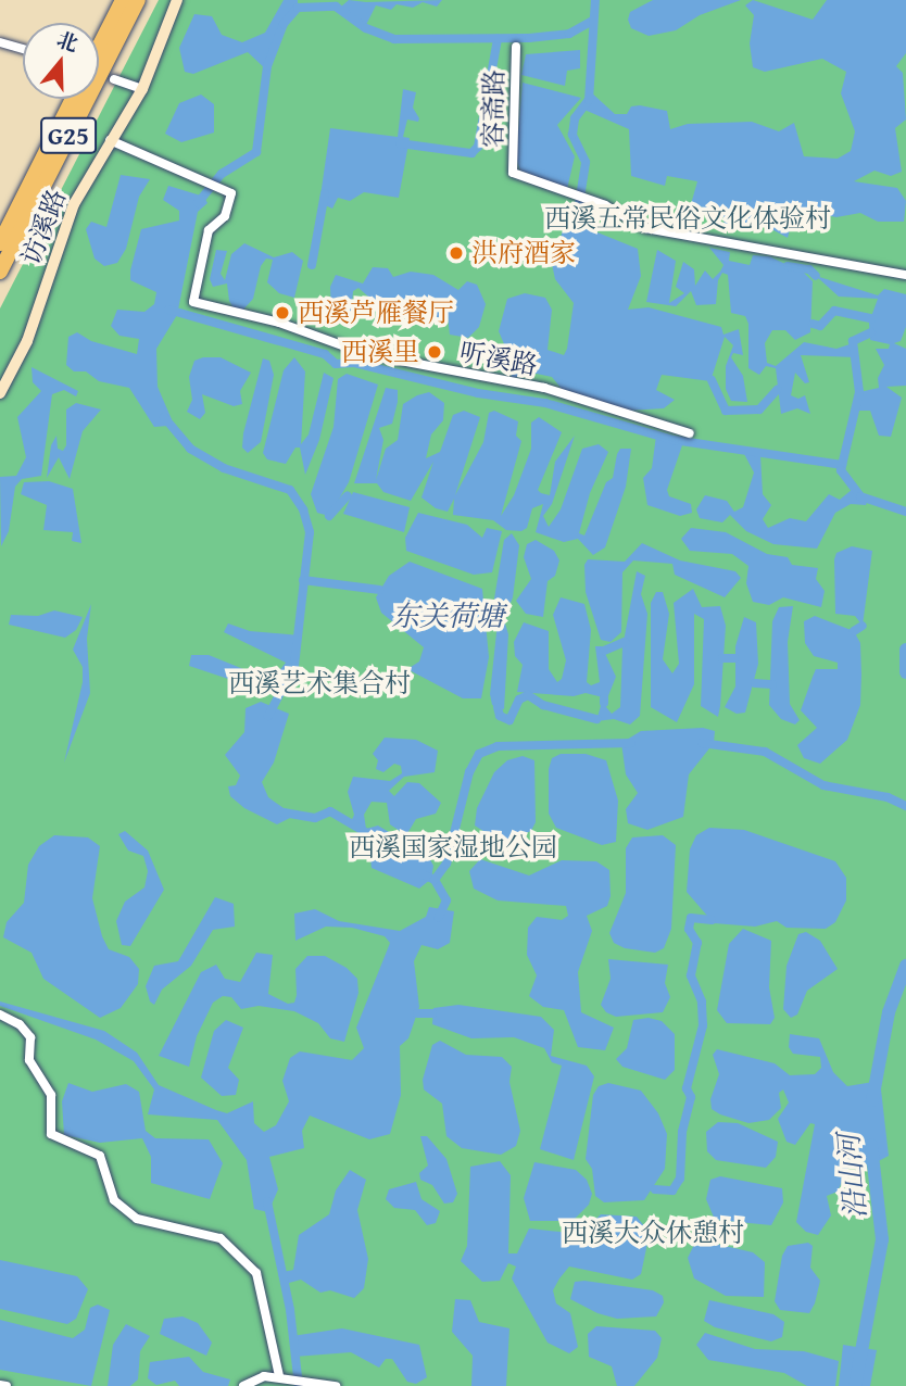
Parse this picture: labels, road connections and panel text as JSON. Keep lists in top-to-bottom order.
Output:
{
  "streets": {
    "highway": ["G25"],
    "street": ["容斋路", "访溪路", "听溪路"]
  },
  "crossings": [
    ["访溪路", "听溪路"]
  ],
  "water": ["东关荷塘", "沿山河"],
  "parks": [
    "西溪五常民俗文化体验村",
    "西溪艺术集合村",
    "西溪国家湿地公园",
    "西溪大众休憩村"
  ],
  "places": ["洪府酒家", "西溪芦雁餐厅", "西溪里"],
  "north": "top"
}
